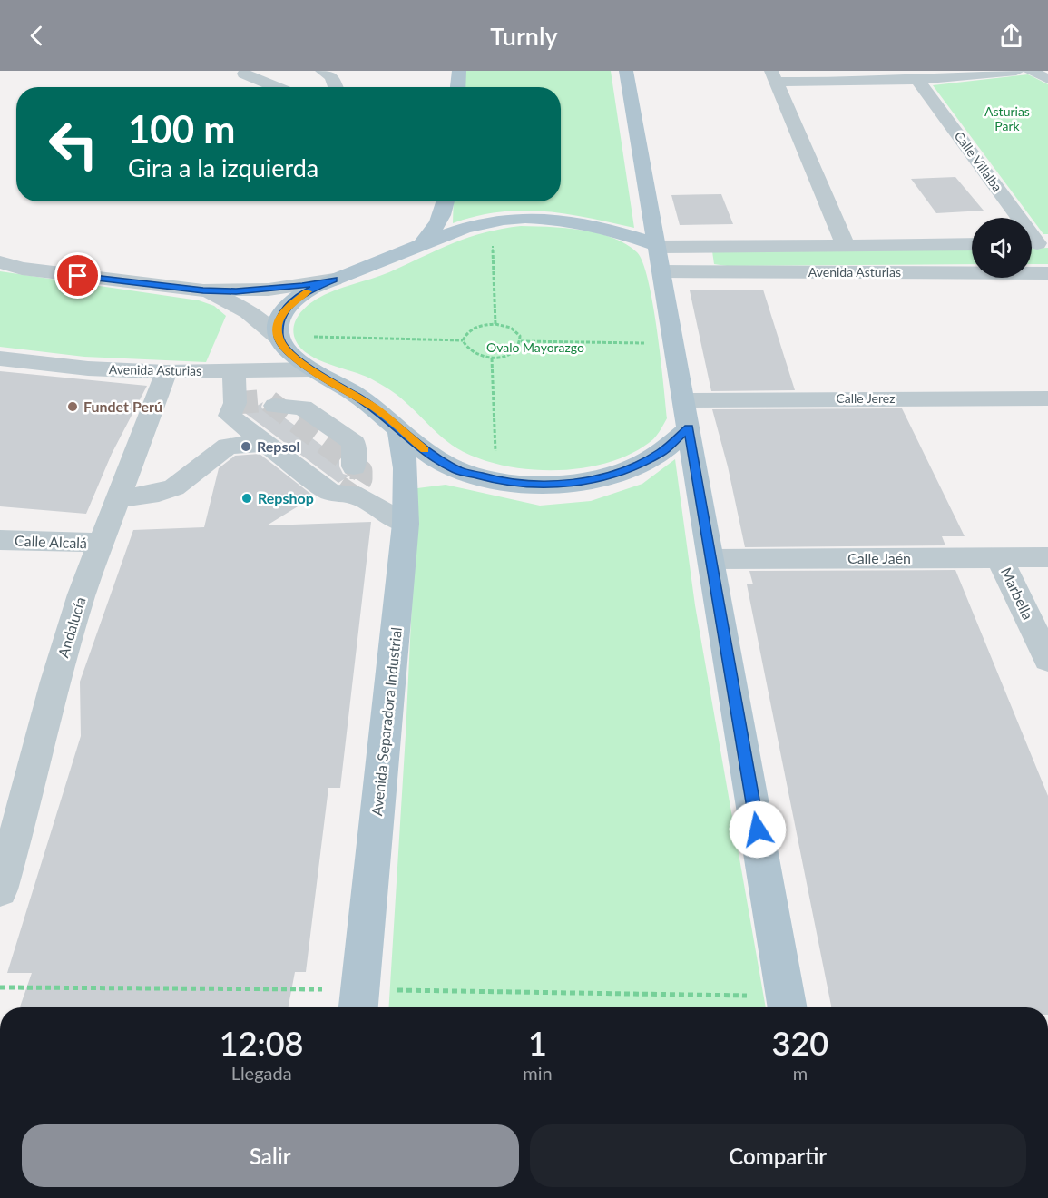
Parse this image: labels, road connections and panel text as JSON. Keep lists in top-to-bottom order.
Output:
{
  "streets": {
    "main road": ["Avenida Separadora Industrial"],
    "street": [
      "Calle Villalba",
      "Avenida Asturias",
      "Calle Jerez",
      "Calle Alcalá",
      "Calle Jaén",
      "Marbella",
      "Andalucía"
    ]
  },
  "crossings": [
    ["Avenida Asturias", "Andalucía"],
    ["Calle Alcalá", "Andalucía"],
    ["Calle Jaén", "Marbella"]
  ],
  "parks": ["Asturias Park", "Ovalo Mayorazgo"],
  "places": ["Fundet Perú", "Repsol", "Repshop"],
  "page": {
    "header": "Turnly",
    "turn": ["100 m", "Gira a la izquierda"],
    "eta": [
      "12:08",
      "Llegada",
      "1",
      "min",
      "320",
      "m"
    ],
    "buttons": ["Salir", "Compartir"]
  }
}
